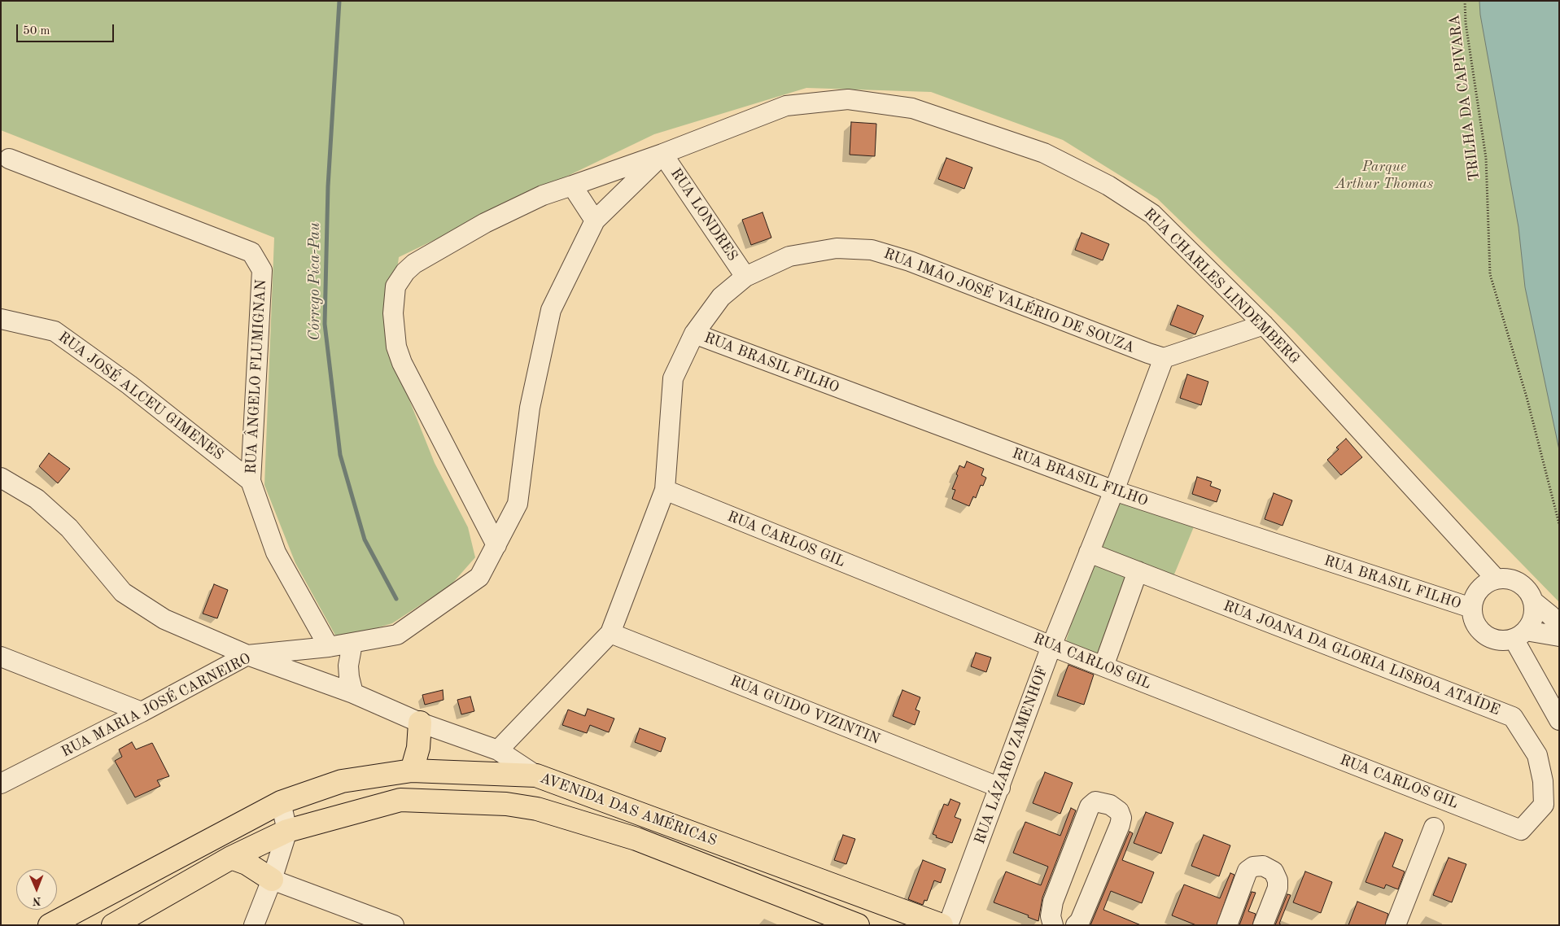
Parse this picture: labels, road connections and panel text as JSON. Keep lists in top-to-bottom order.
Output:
{
  "streets": {
    "main road": ["AVENIDA DAS AMÉRICAS"],
    "street": [
      "RUA LONDRES",
      "RUA CHARLES LINDEMBERG",
      "RUA IMÃO JOSÉ VALÉRIO DE SOUZA",
      "RUA BRASIL FILHO",
      "RUA ÂNGELO FLUMIGNAN",
      "RUA JOSÉ ALCEU GIMENES",
      "RUA CARLOS GIL",
      "RUA JOANA DA GLORIA LISBOA ATAÍDE",
      "RUA MARIA JOSÉ CARNEIRO",
      "RUA GUIDO VIZINTIN",
      "RUA LÁZARO ZAMENHOF"
    ],
    "path": ["TRILHA DA CAPIVARA"]
  },
  "crossings": [
    ["RUA LONDRES", "RUA CHARLES LINDEMBERG"],
    ["RUA LONDRES", "RUA IMÃO JOSÉ VALÉRIO DE SOUZA"],
    ["RUA CHARLES LINDEMBERG", "RUA BRASIL FILHO"],
    ["RUA CHARLES LINDEMBERG", "RUA MARIA JOSÉ CARNEIRO"],
    ["RUA IMÃO JOSÉ VALÉRIO DE SOUZA", "RUA BRASIL FILHO"],
    ["RUA IMÃO JOSÉ VALÉRIO DE SOUZA", "RUA CARLOS GIL"],
    ["RUA IMÃO JOSÉ VALÉRIO DE SOUZA", "RUA GUIDO VIZINTIN"],
    ["RUA IMÃO JOSÉ VALÉRIO DE SOUZA", "RUA LÁZARO ZAMENHOF"],
    ["RUA BRASIL FILHO", "RUA LÁZARO ZAMENHOF"],
    ["RUA ÂNGELO FLUMIGNAN", "RUA JOSÉ ALCEU GIMENES"],
    ["RUA ÂNGELO FLUMIGNAN", "RUA MARIA JOSÉ CARNEIRO"],
    ["RUA CARLOS GIL", "RUA JOANA DA GLORIA LISBOA ATAÍDE"],
    ["RUA CARLOS GIL", "RUA LÁZARO ZAMENHOF"],
    ["RUA JOANA DA GLORIA LISBOA ATAÍDE", "RUA LÁZARO ZAMENHOF"],
    ["RUA GUIDO VIZINTIN", "RUA LÁZARO ZAMENHOF"]
  ],
  "water": ["Córrego Pica-Pau"],
  "parks": ["Parque Arthur Thomas"],
  "scale_bar": "50 m",
  "north": "bottom"
}
